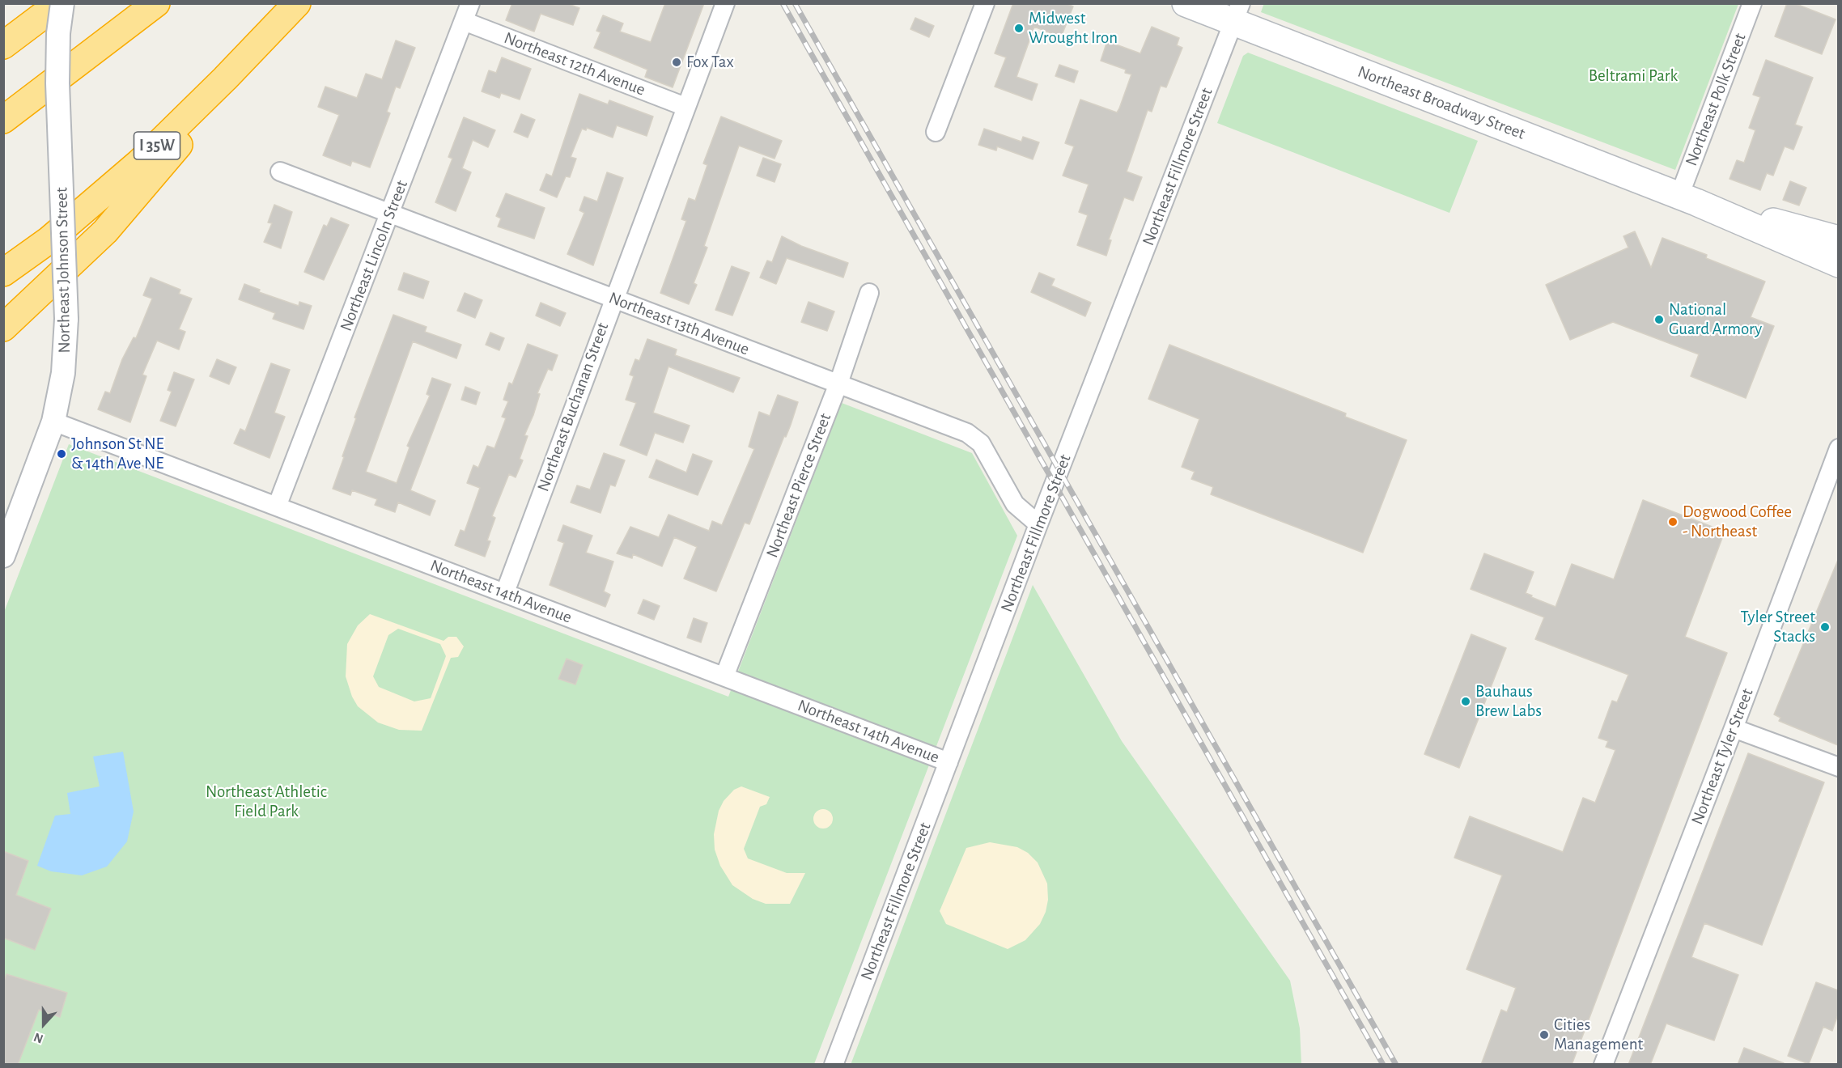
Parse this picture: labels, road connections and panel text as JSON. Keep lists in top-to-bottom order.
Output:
{
  "streets": {
    "highway": ["I 35W"],
    "main road": ["Northeast Broadway Street"],
    "street": [
      "Northeast 12th Avenue",
      "Northeast Polk Street",
      "Northeast Fillmore Street",
      "Northeast Lincoln Street",
      "Northeast Johnson Street",
      "Northeast 13th Avenue",
      "Northeast Buchanan Street",
      "Northeast Pierce Street",
      "Northeast 14th Avenue",
      "Northeast Tyler Street"
    ]
  },
  "crossings": [
    ["Northeast 12th Avenue", "Northeast Lincoln Street"],
    ["Northeast 12th Avenue", "Northeast Buchanan Street"],
    ["Northeast Polk Street", "Northeast Broadway Street"],
    ["Northeast Broadway Street", "Northeast Fillmore Street"],
    ["Northeast Fillmore Street", "Northeast 13th Avenue"],
    ["Northeast Fillmore Street", "Northeast 14th Avenue"],
    ["Northeast Lincoln Street", "Northeast 13th Avenue"],
    ["Northeast Lincoln Street", "Northeast 14th Avenue"],
    ["Northeast Johnson Street", "Northeast 14th Avenue"],
    ["Northeast 13th Avenue", "Northeast Buchanan Street"],
    ["Northeast 13th Avenue", "Northeast Pierce Street"],
    ["Northeast Buchanan Street", "Northeast 14th Avenue"],
    ["Northeast Pierce Street", "Northeast 14th Avenue"]
  ],
  "parks": ["Beltrami Park", "Northeast Athletic Field Park"],
  "places": [
    "Midwest Wrought Iron",
    "Fox Tax",
    "National Guard Armory",
    "Johnson St NE & 14th Ave NE",
    "Dogwood Coffee - Northeast",
    "Tyler Street Stacks",
    "Bauhaus Brew Labs",
    "Cities Management"
  ],
  "north": "bottom"
}
